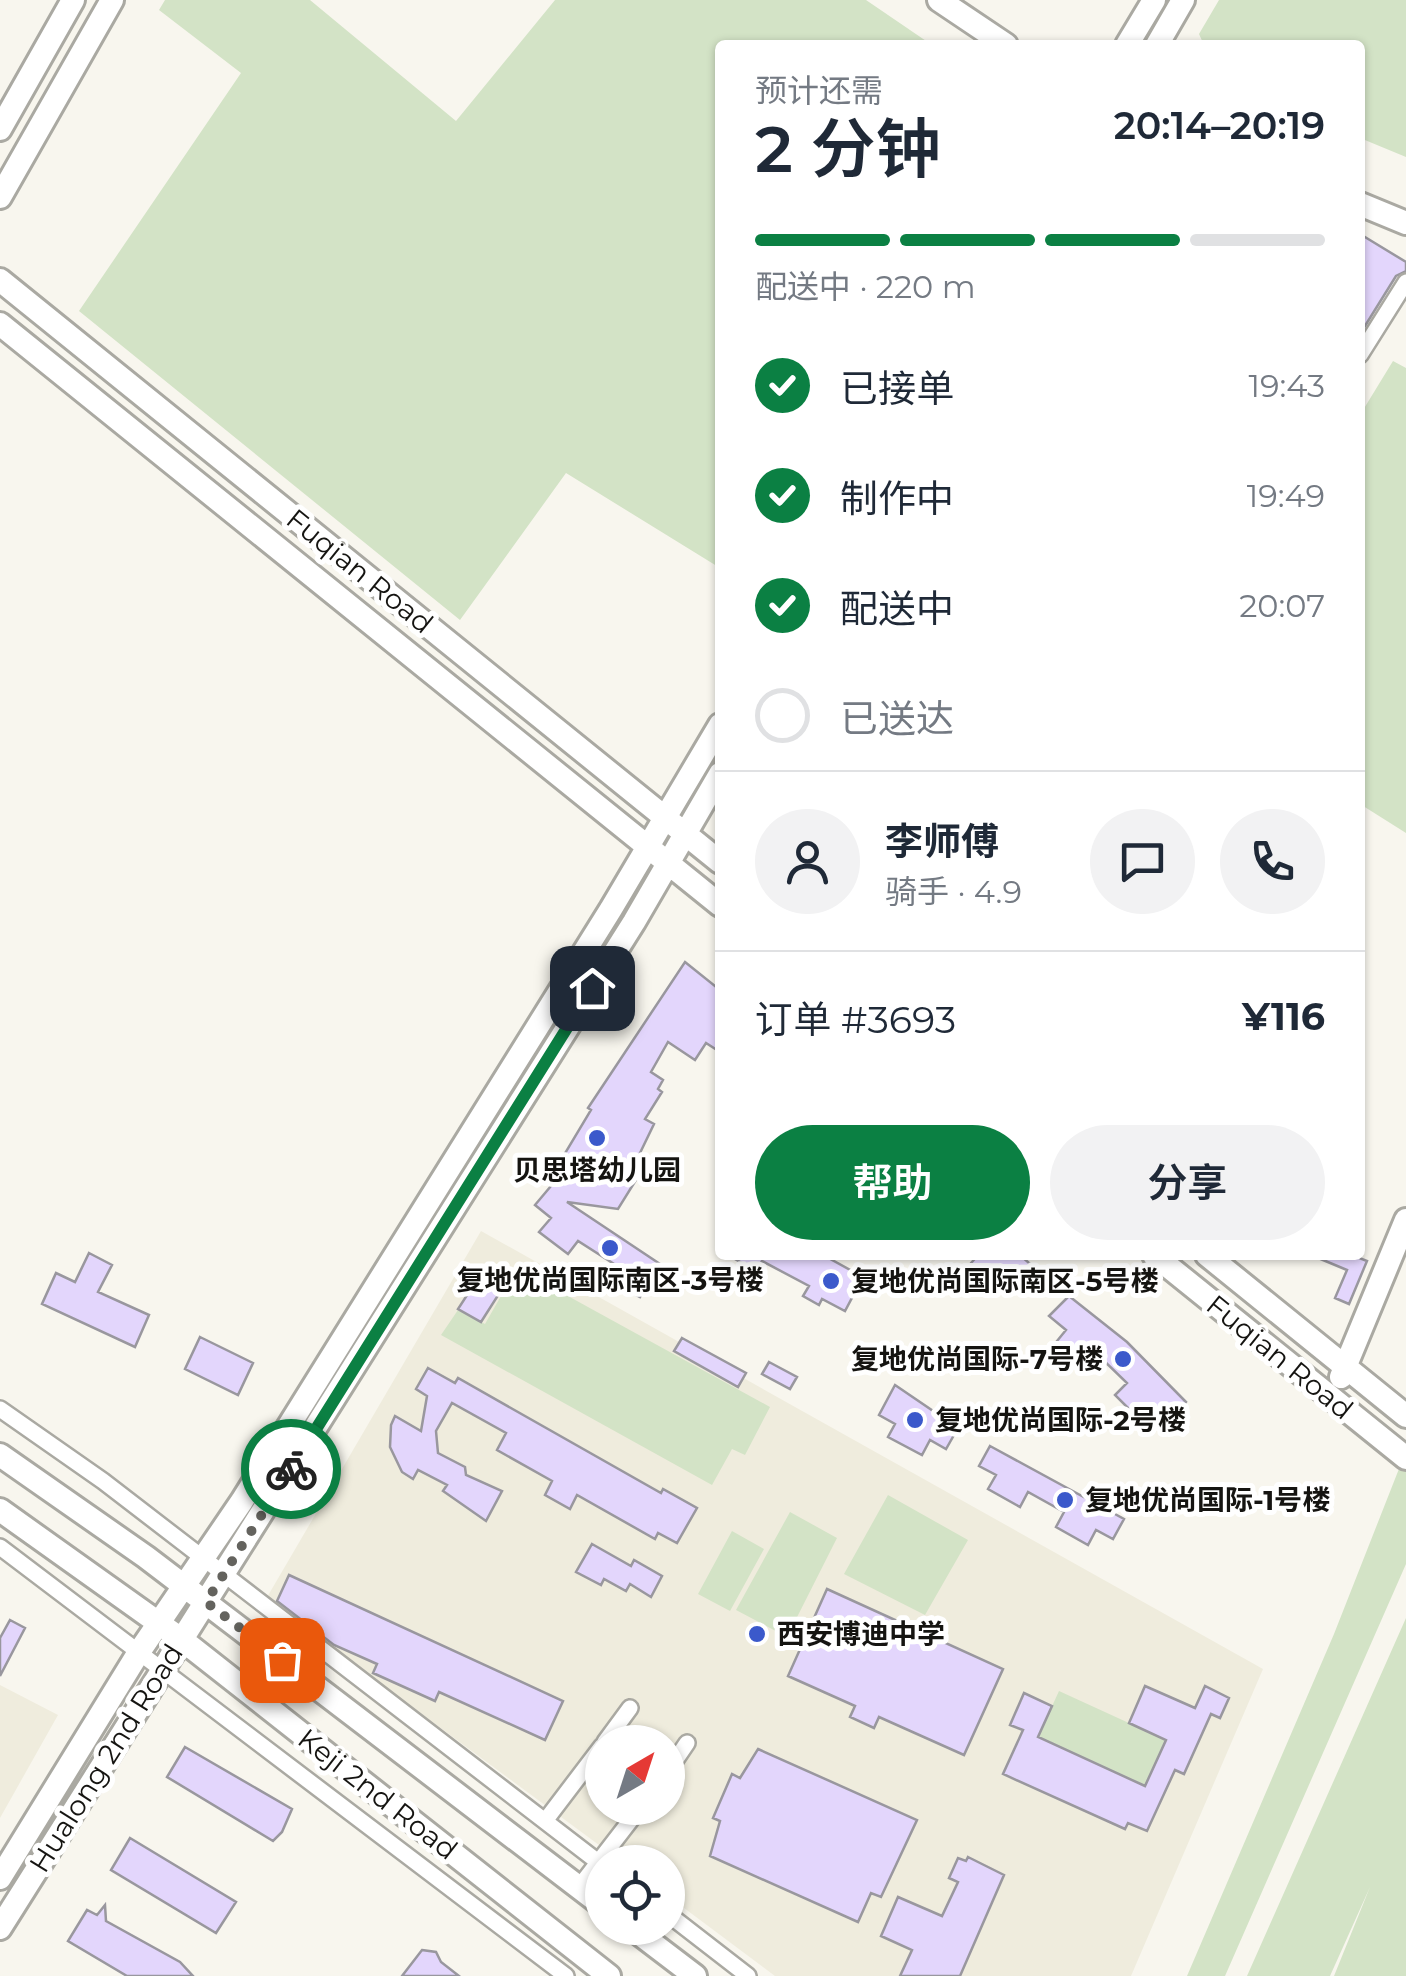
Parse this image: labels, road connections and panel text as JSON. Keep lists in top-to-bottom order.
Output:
{
  "streets": {
    "street": ["Fuqian Road", "Hualong 2nd Road", "Keji 2nd Road"]
  },
  "crossings": [
    ["Fuqian Road", "Hualong 2nd Road"],
    ["Hualong 2nd Road", "Keji 2nd Road"]
  ],
  "places": [
    "贝思塔幼儿园",
    "复地优尚国际南区-3号楼",
    "复地优尚国际南区-5号楼",
    "复地优尚国际-7号楼",
    "复地优尚国际-2号楼",
    "复地优尚国际-1号楼",
    "西安博迪中学"
  ],
  "north": "top right",
  "page": {
    "heading": ["2 分钟", "预计还需", "20:14–20:19"],
    "panel": [
      "李师傅",
      "骑手 · 4.9",
      "订单 #3693",
      "¥116"
    ],
    "bar": "配送中 · 220 m",
    "list": [
      ["已接单", "19:43"],
      ["制作中", "19:49"],
      ["配送中", "20:07"],
      "已送达"
    ],
    "buttons": ["帮助", "分享"]
  }
}
